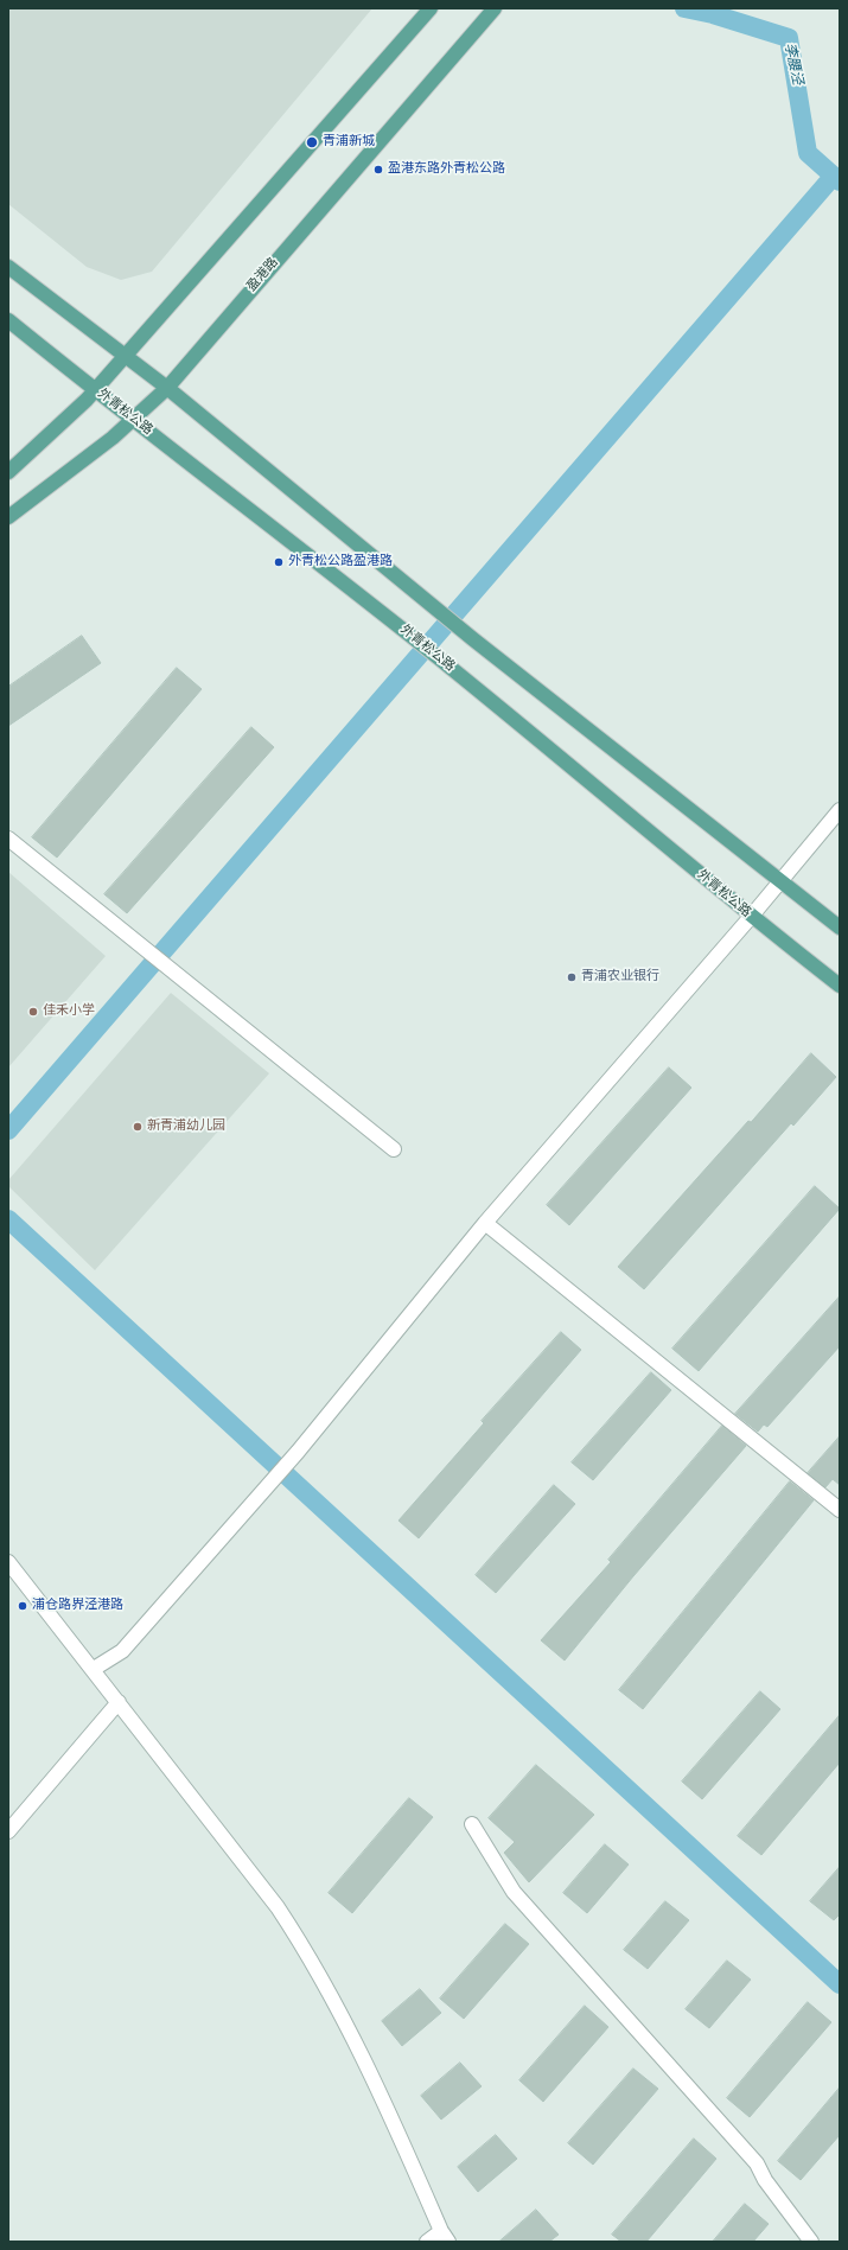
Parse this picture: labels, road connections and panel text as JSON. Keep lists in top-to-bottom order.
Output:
{
  "streets": {
    "main road": ["盈港路", "外青松公路"]
  },
  "crossings": [
    ["盈港路", "外青松公路"]
  ],
  "water": ["李腰泾"],
  "places": [
    "青浦新城",
    "盈港东路外青松公路",
    "外青松公路盈港路",
    "青浦农业银行",
    "佳禾小学",
    "新青浦幼儿园",
    "浦仓路界泾港路"
  ]
}
